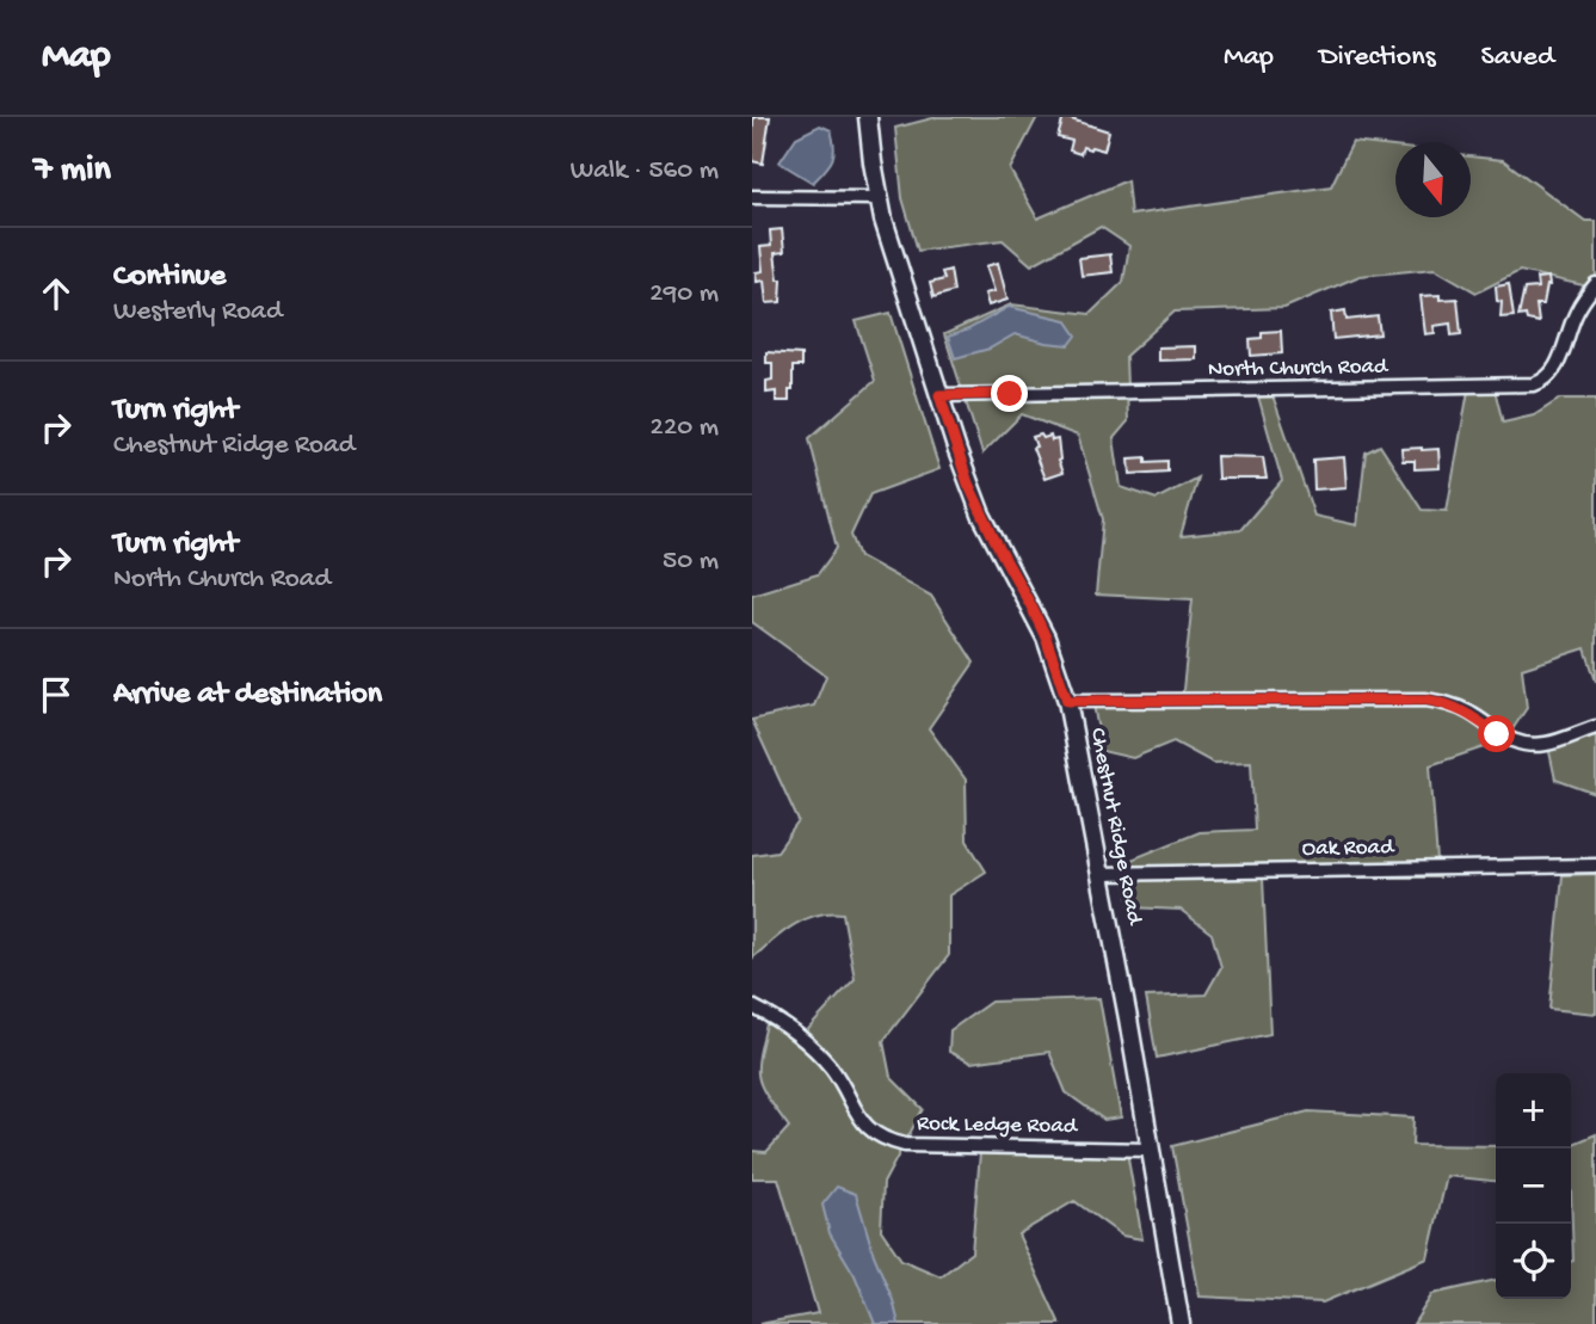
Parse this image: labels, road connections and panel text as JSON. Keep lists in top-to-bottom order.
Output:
{
  "streets": {
    "main road": ["Chestnut Ridge Road"],
    "street": ["North Church Road", "Oak Road", "Rock Ledge Road"]
  },
  "crossings": [
    ["North Church Road", "Chestnut Ridge Road"],
    ["Chestnut Ridge Road", "Oak Road"],
    ["Chestnut Ridge Road", "Rock Ledge Road"]
  ],
  "north": "bottom",
  "page": {
    "header": "Map",
    "nav": ["Map", "Directions", "Saved"],
    "heading": ["7 min", "Walk · 560 m"],
    "list": [
      ["Continue", "Westerly Road", "290 m"],
      ["Turn right", "Chestnut Ridge Road", "220 m"],
      ["Turn right", "North Church Road", "50 m"],
      "Arrive at destination"
    ],
    "map_buttons": ["+", "−"]
  }
}
